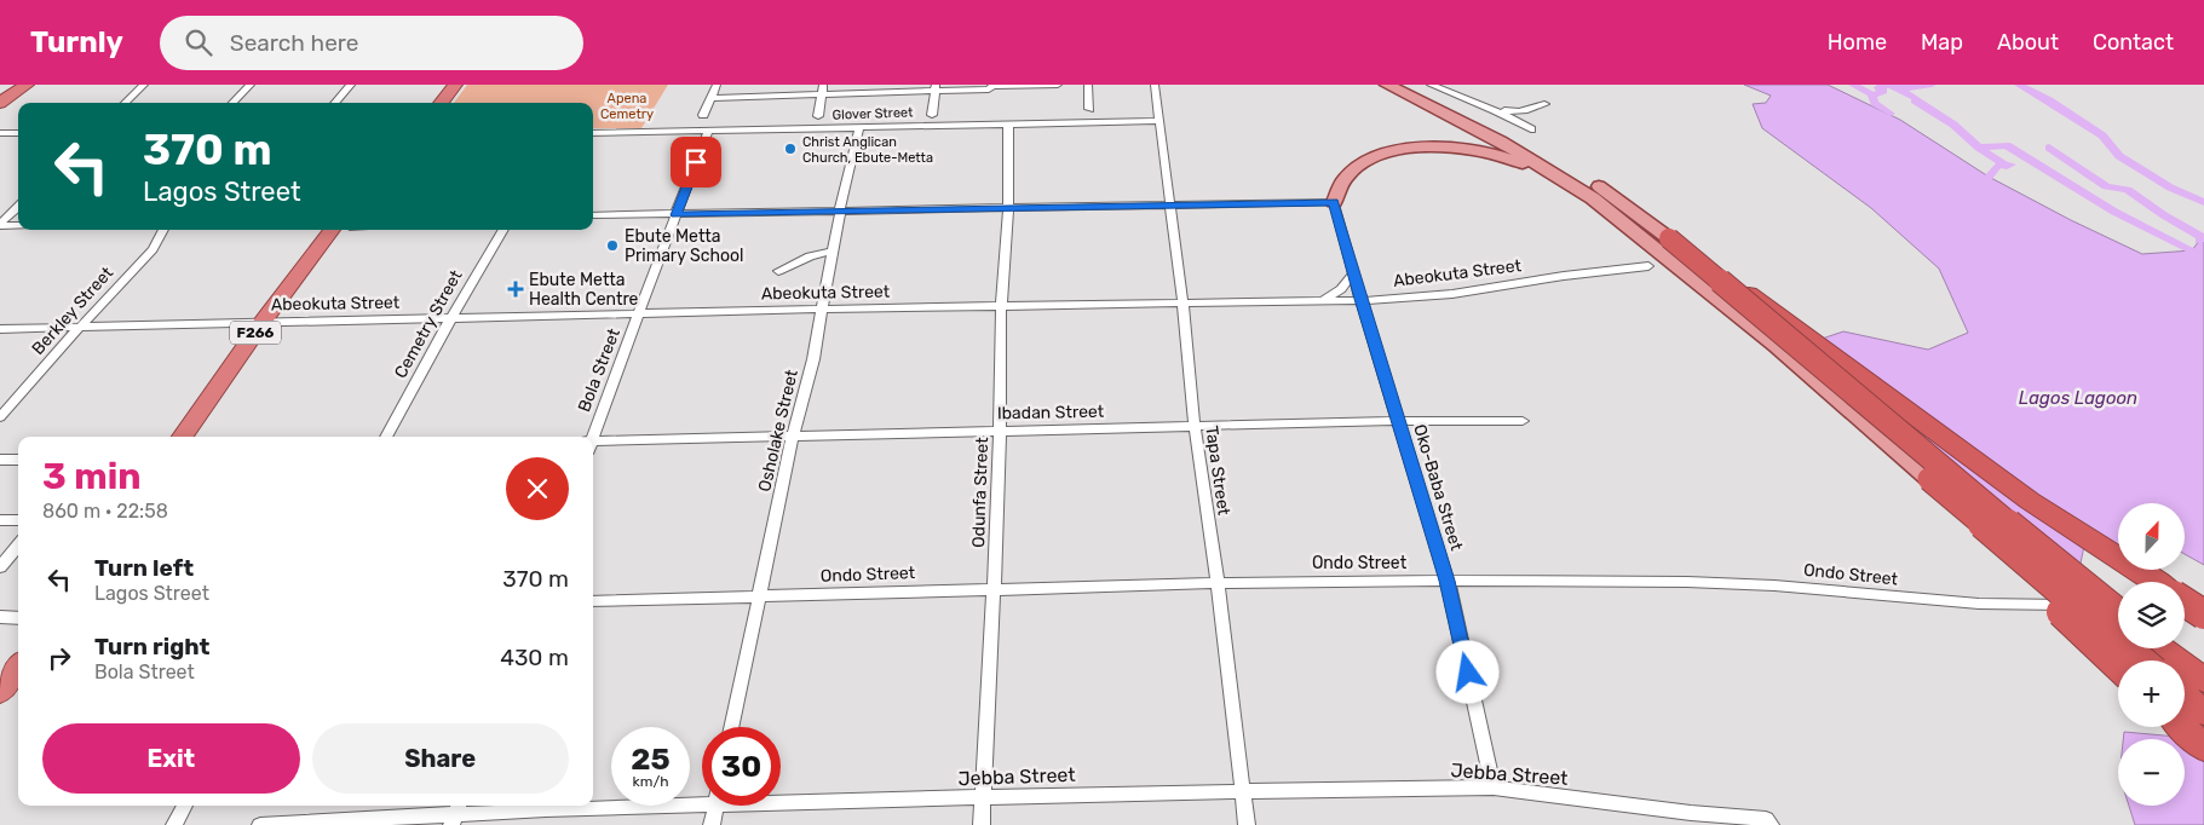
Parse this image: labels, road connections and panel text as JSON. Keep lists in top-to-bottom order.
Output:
{
  "streets": {
    "highway": ["F266"],
    "street": [
      "Glover Street",
      "Abeokuta Street",
      "Berkley Street",
      "Cemetry Street",
      "Bola Street",
      "Ibadan Street",
      "Osholake Street",
      "Tapa Street",
      "Oko-Baba Street",
      "Odunfa Street",
      "Ondo Street",
      "Jebba Street"
    ]
  },
  "crossings": [
    ["Glover Street", "Bola Street"],
    ["Glover Street", "Osholake Street"],
    ["Glover Street", "Tapa Street"],
    ["Glover Street", "Odunfa Street"],
    ["Abeokuta Street", "Berkley Street"],
    ["Abeokuta Street", "Cemetry Street"],
    ["Abeokuta Street", "F266"],
    ["Abeokuta Street", "Bola Street"],
    ["Abeokuta Street", "Osholake Street"],
    ["Abeokuta Street", "Tapa Street"],
    ["Abeokuta Street", "Oko-Baba Street"],
    ["Abeokuta Street", "Odunfa Street"],
    ["Ibadan Street", "Osholake Street"],
    ["Ibadan Street", "Tapa Street"],
    ["Ibadan Street", "Oko-Baba Street"],
    ["Ibadan Street", "Odunfa Street"],
    ["Osholake Street", "Ondo Street"],
    ["Tapa Street", "Ondo Street"],
    ["Tapa Street", "Jebba Street"],
    ["Oko-Baba Street", "Ondo Street"],
    ["Oko-Baba Street", "Jebba Street"],
    ["Odunfa Street", "Ondo Street"],
    ["Odunfa Street", "Jebba Street"]
  ],
  "water": ["Lagos Lagoon"],
  "parks": ["Apena Cemetry"],
  "places": {
    "other": ["Christ Anglican Church, Ebute-Metta", "Ebute Metta Primary School"],
    "health": ["Ebute Metta Health Centre"]
  },
  "north": "top",
  "page": {
    "header": "Turnly",
    "search": "Search here",
    "nav": [
      "Home",
      "Map",
      "About",
      "Contact"
    ],
    "turn": ["370 m", "Lagos Street"],
    "heading": ["3 min", "860 m · 22:58"],
    "map_buttons": ["+", "−"],
    "list": [
      {
        "name": "Turn left",
        "note": "Lagos Street",
        "value": "370 m"
      },
      {
        "name": "Turn right",
        "note": "Bola Street",
        "value": "430 m"
      }
    ],
    "buttons": ["Exit", "Share"],
    "speed": "25 km/h",
    "limit": "30"
  }
}
